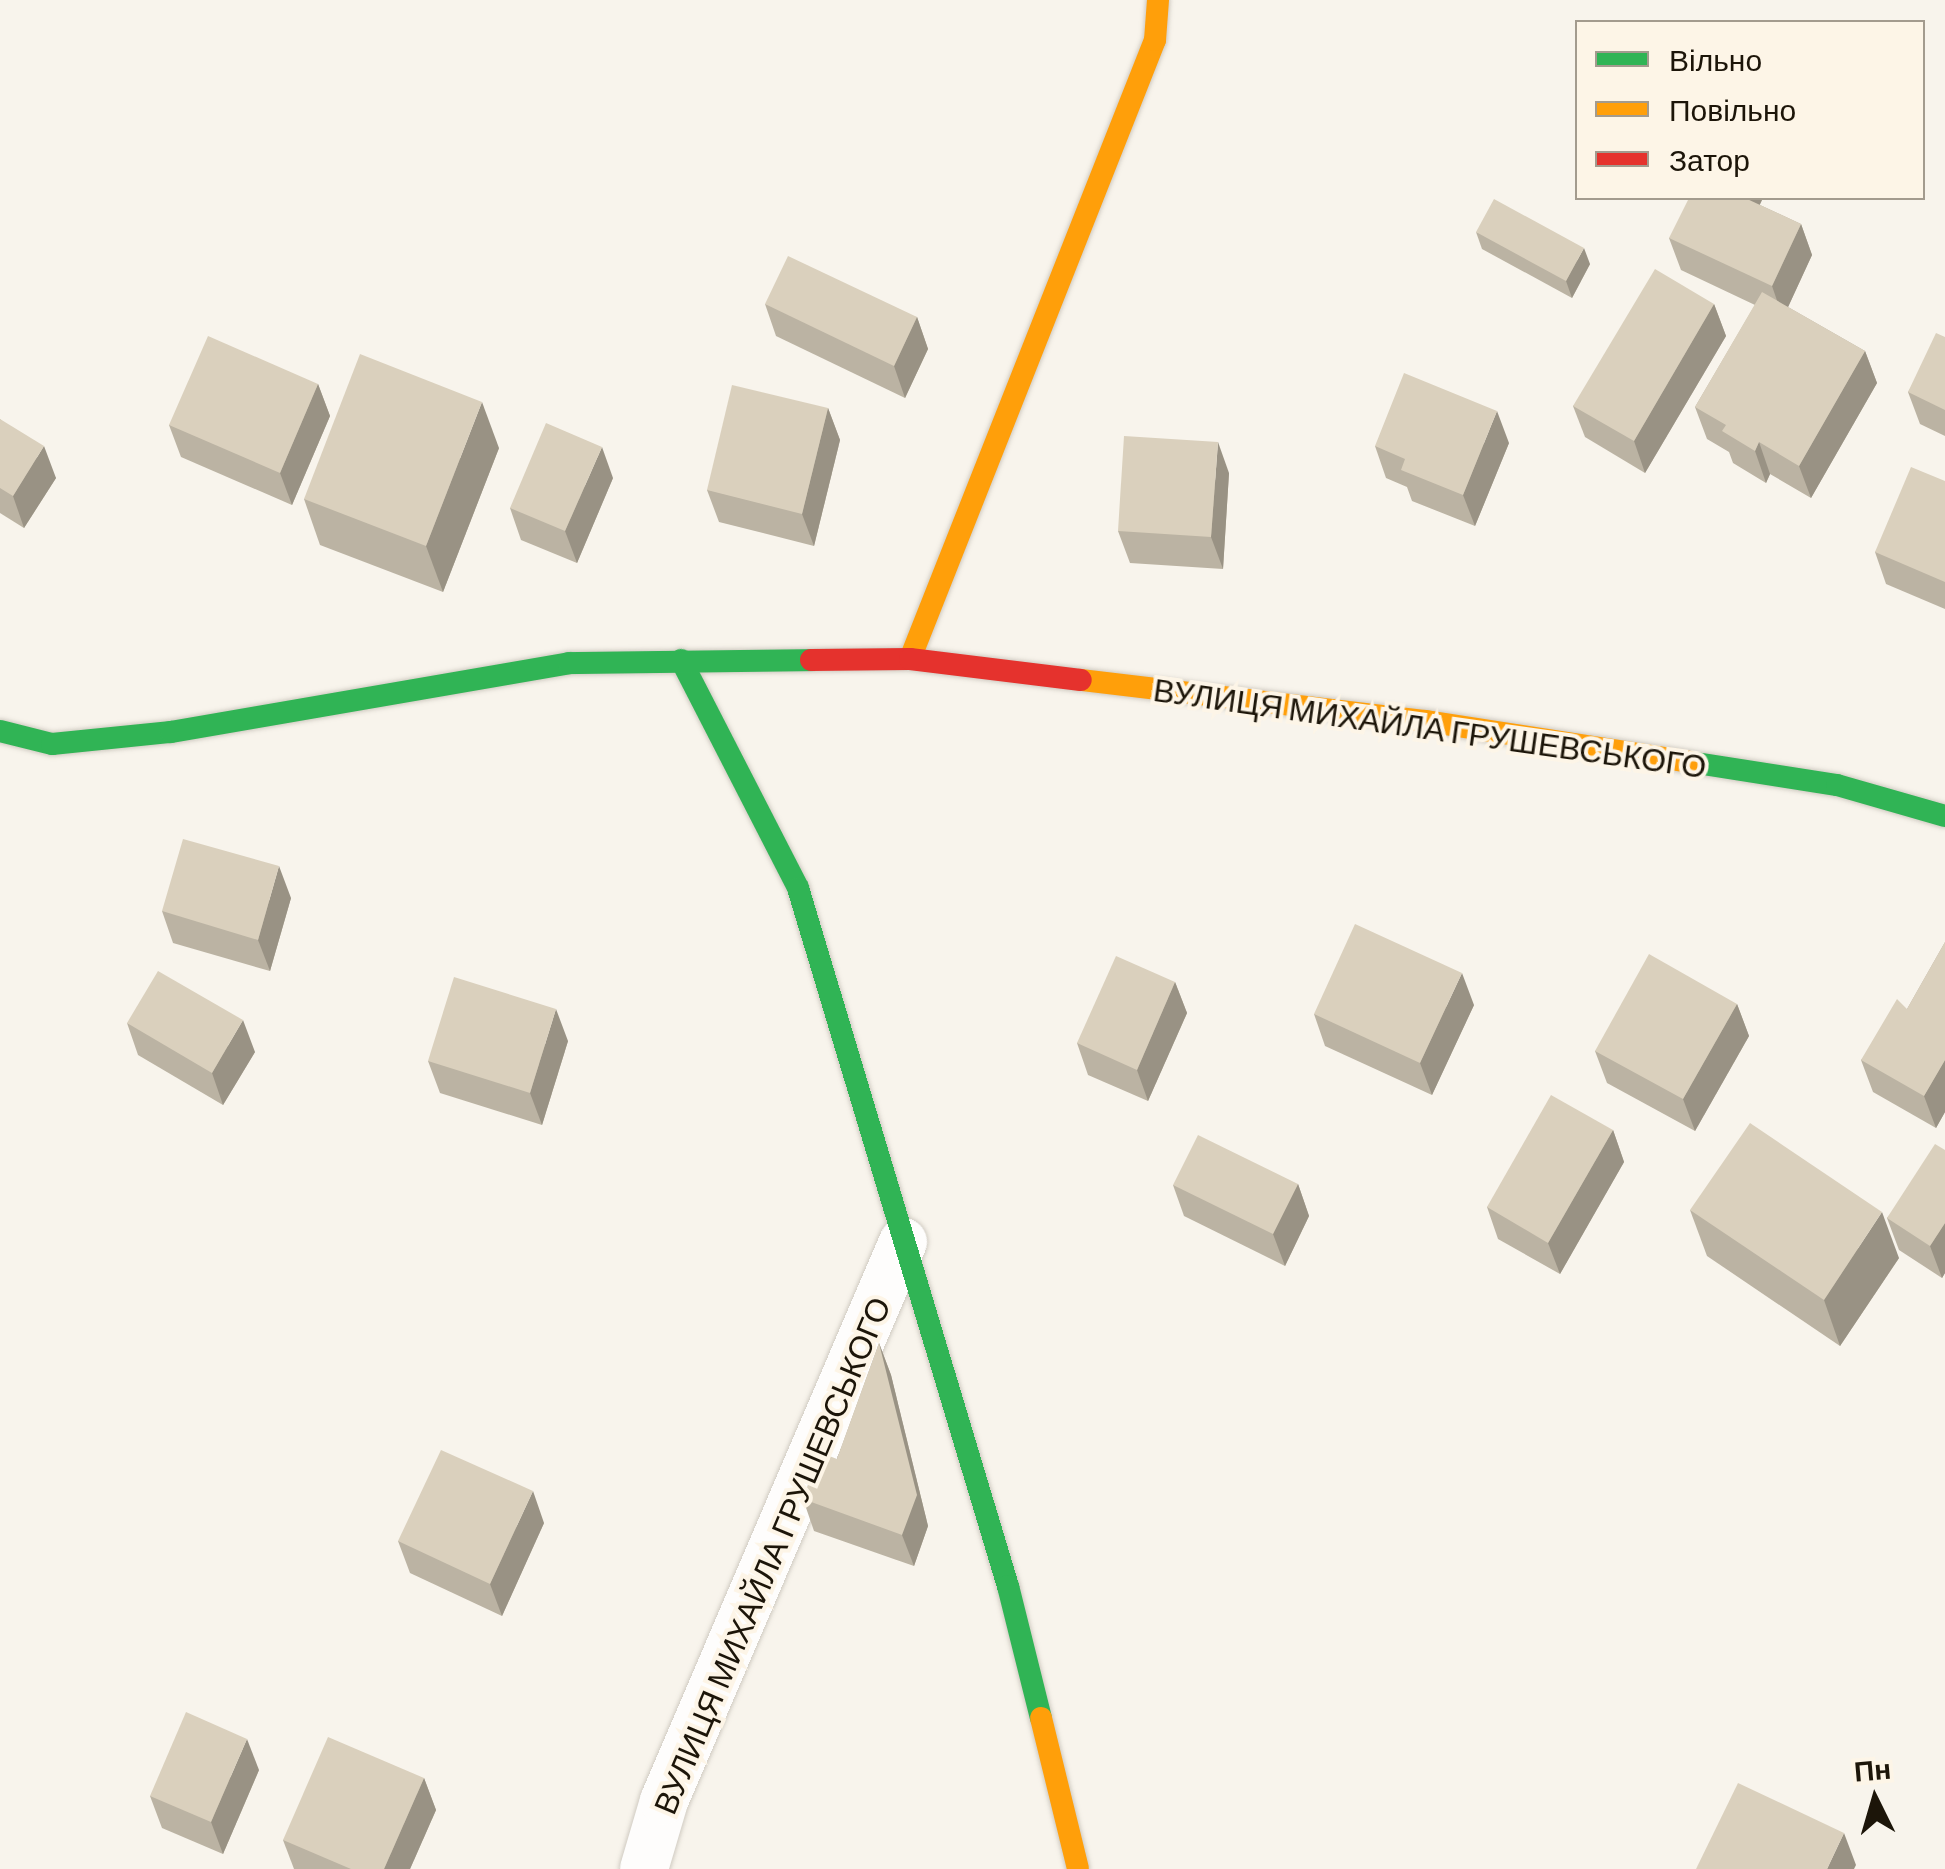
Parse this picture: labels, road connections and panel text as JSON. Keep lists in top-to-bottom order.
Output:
{
  "streets": {
    "street": ["ВУЛИЦЯ МИХАЙЛА ГРУШЕВСЬКОГО"]
  },
  "legend": ["Вільно", "Повільно", "Затор"],
  "north": "top"
}
